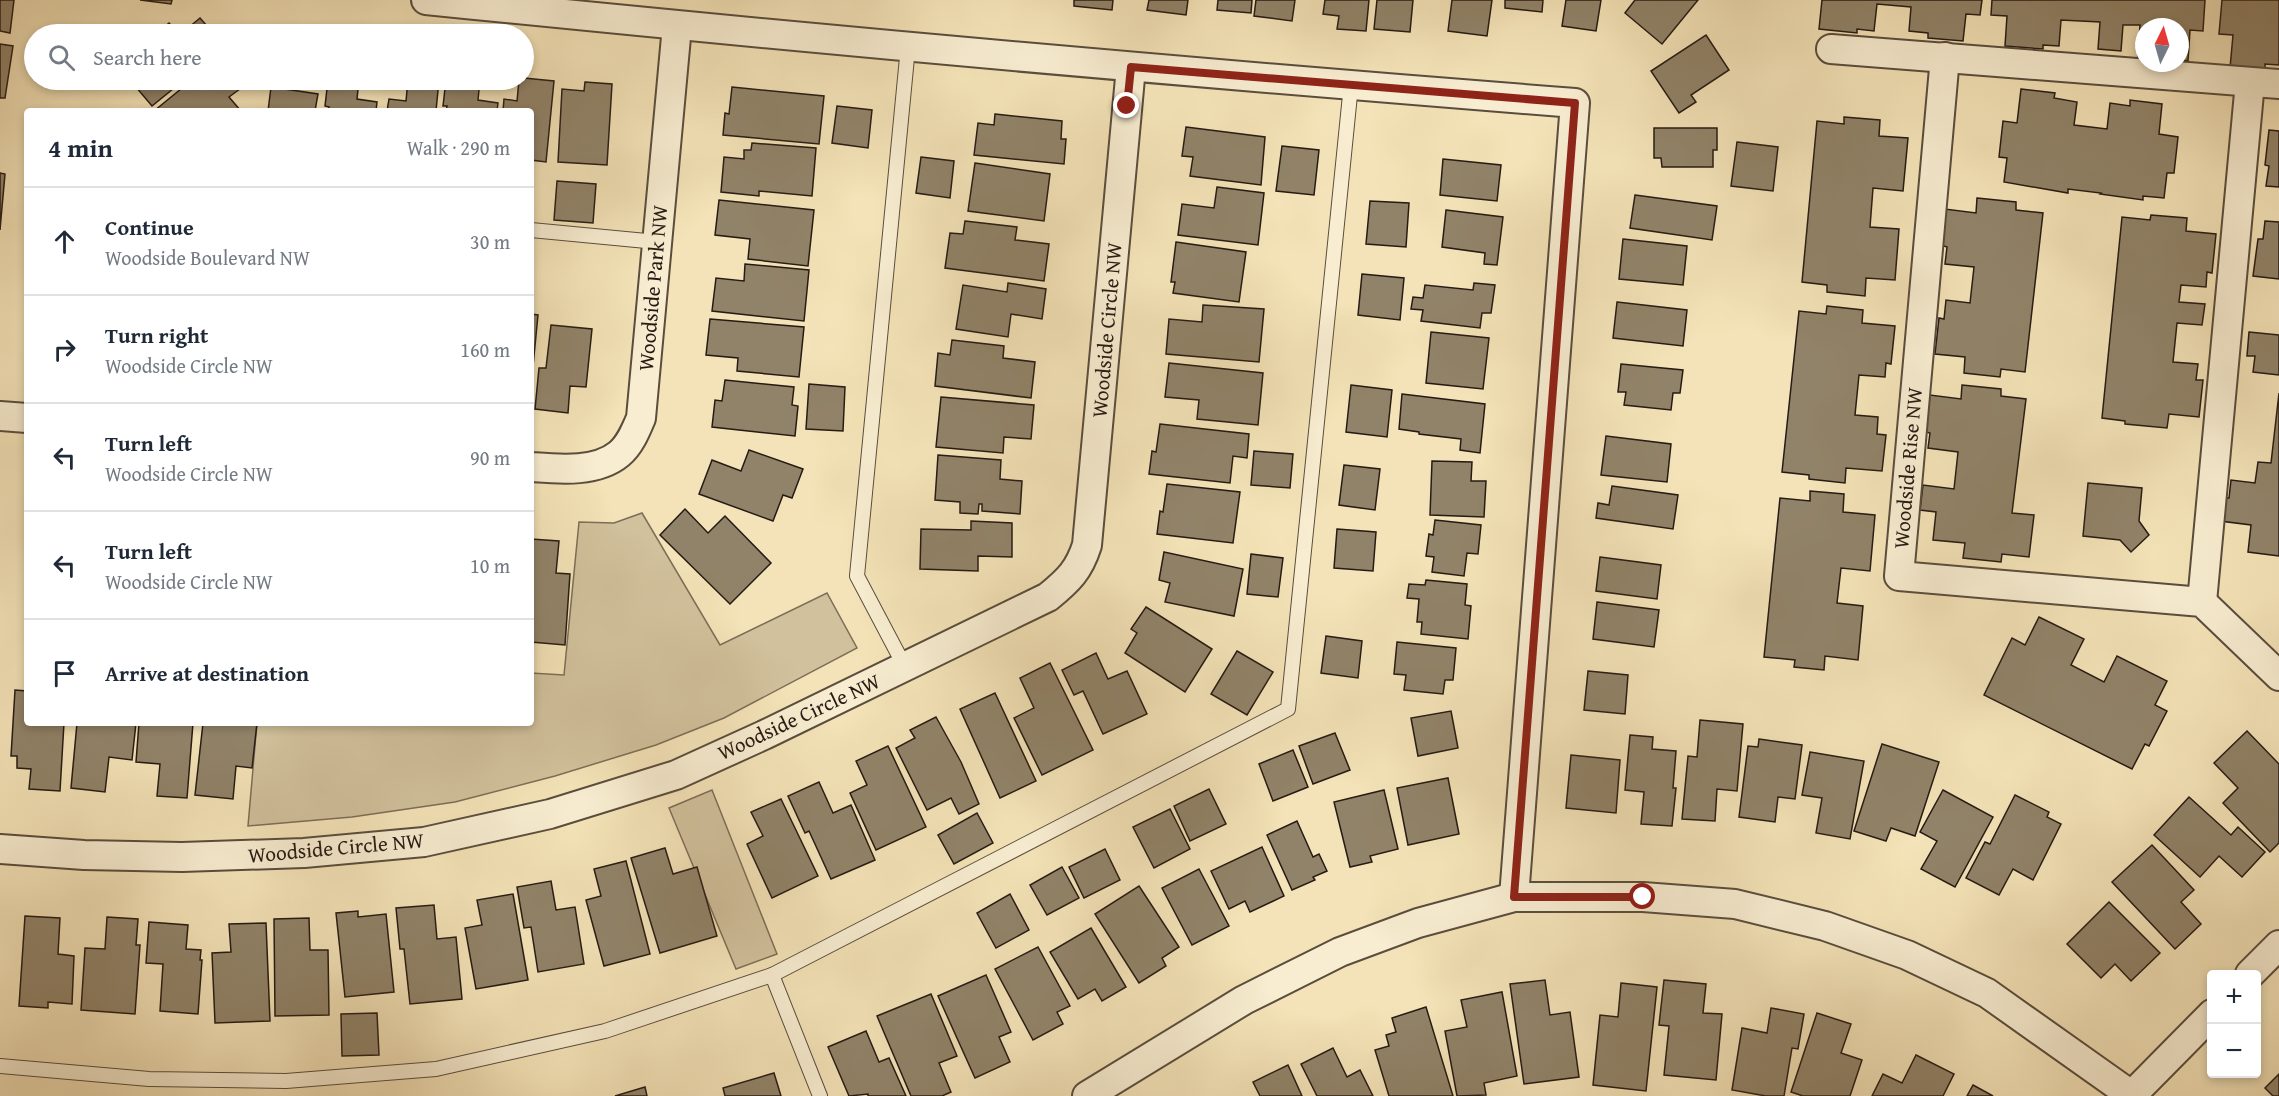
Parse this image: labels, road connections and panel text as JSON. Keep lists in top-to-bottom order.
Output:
{
  "streets": {
    "street": ["Woodside Park NW", "Woodside Circle NW", "Woodside Rise NW"]
  },
  "north": "top",
  "page": {
    "search": "Search here",
    "heading": ["4 min", "Walk · 290 m"],
    "list": [
      ["Continue", "Woodside Boulevard NW", "30 m"],
      ["Turn right", "Woodside Circle NW", "160 m"],
      ["Turn left", "Woodside Circle NW", "90 m"],
      ["Turn left", "Woodside Circle NW", "10 m"],
      "Arrive at destination"
    ],
    "map_buttons": ["+", "−"]
  }
}
